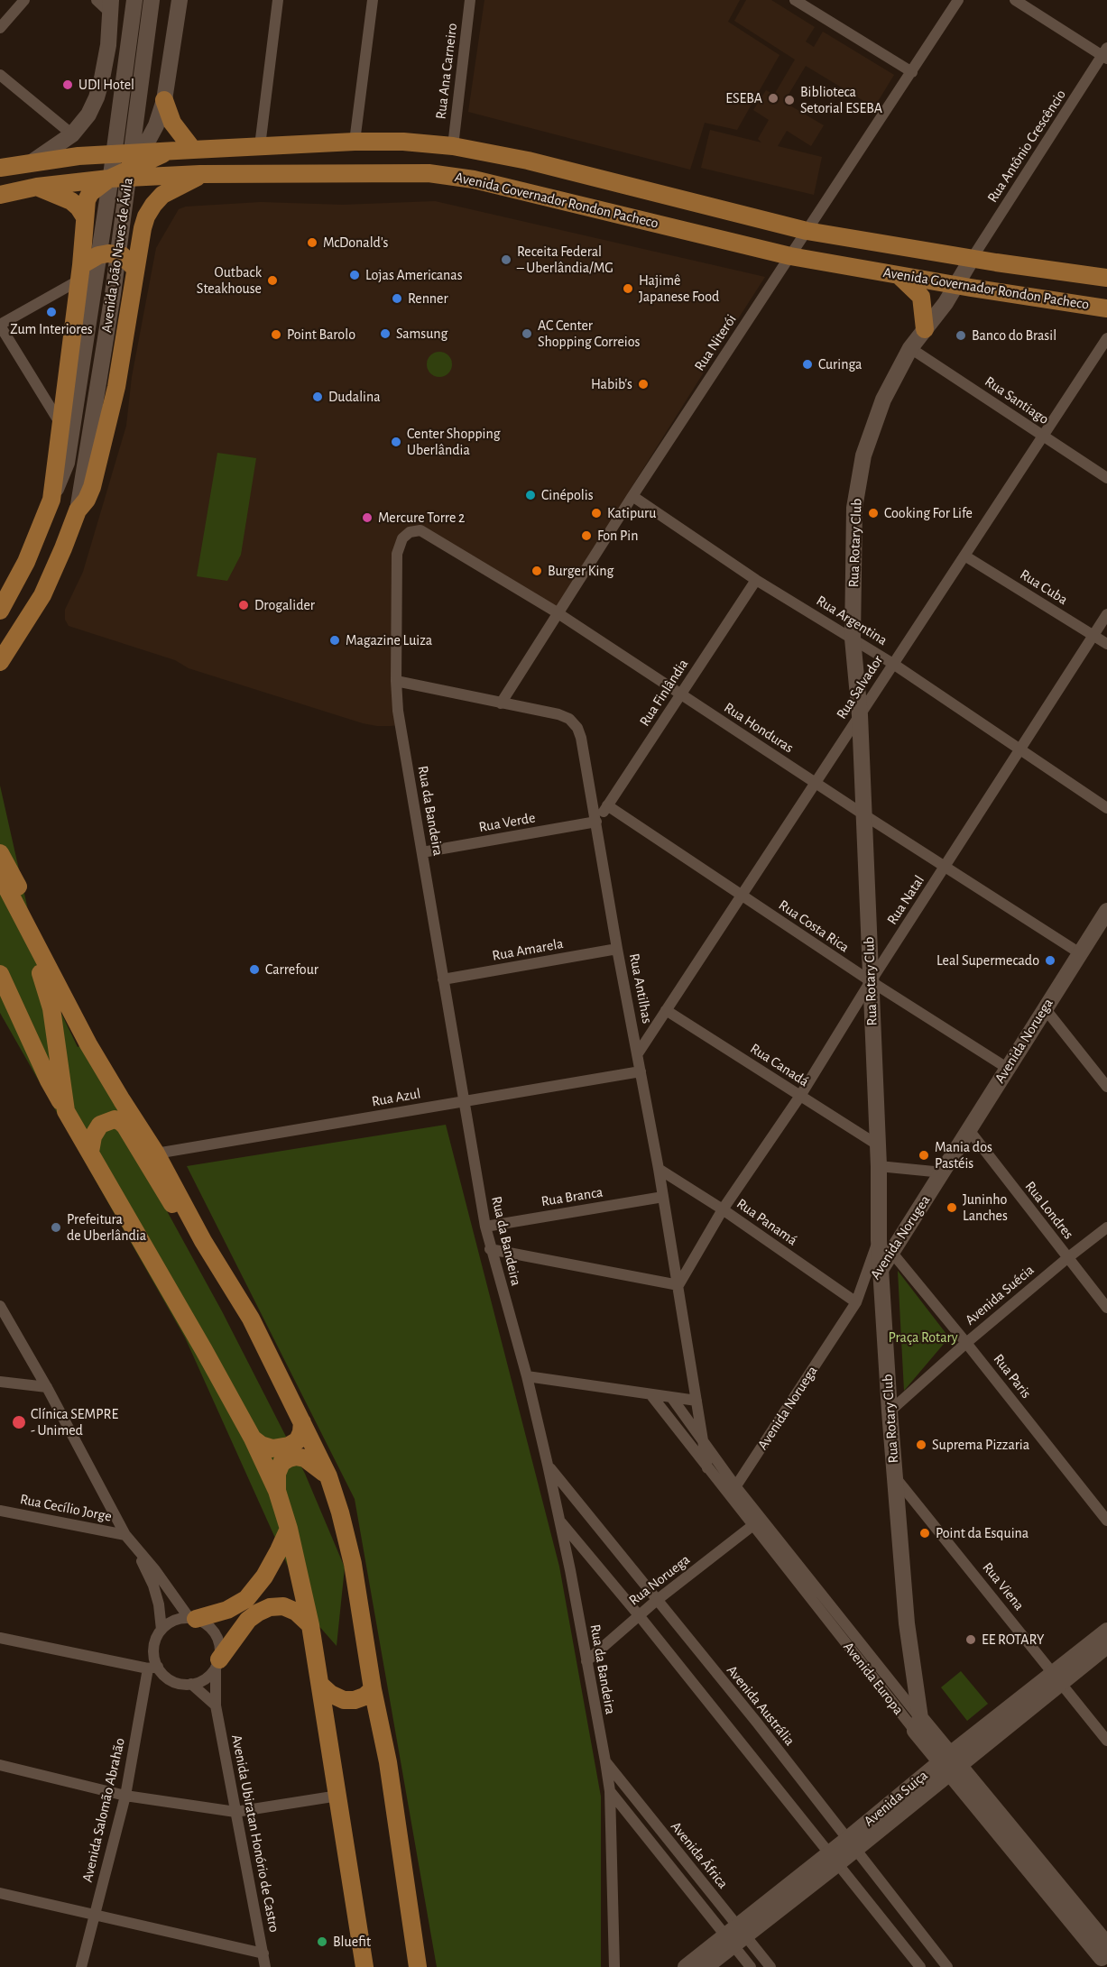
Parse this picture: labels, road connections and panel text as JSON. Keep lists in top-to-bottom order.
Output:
{
  "streets": {
    "main road": [
      "Avenida Governador Rondon Pacheco",
      "Avenida João Naves de Ávila",
      "Rua Rotary Club",
      "Avenida Noruega",
      "Avenida Norugea",
      "Avenida Europa",
      "Avenida Suiça"
    ],
    "street": [
      "Rua Ana Carneiro",
      "Rua Antônio Crescêncio",
      "Rua Niterói",
      "Rua Santiago",
      "Rua Cuba",
      "Rua Argentina",
      "Rua Salvador",
      "Rua Finlândia",
      "Rua Honduras",
      "Rua da Bandeira",
      "Rua Verde",
      "Rua Natal",
      "Rua Costa Rica",
      "Rua Amarela",
      "Rua Antilhas",
      "Rua Canadá",
      "Rua Azul",
      "Rua Branca",
      "Rua Londres",
      "Rua Panamá",
      "Avenida Suécia",
      "Rua Paris",
      "Rua Cecílio Jorge",
      "Rua Noruega",
      "Rua Viena",
      "Avenida Austrália",
      "Avenida Salomão Abrahão",
      "Avenida Ubiratan Honório de Castro",
      "Avenida África"
    ]
  },
  "crossings": [
    ["Rua Ana Carneiro", "Avenida Governador Rondon Pacheco"],
    ["Rua Antônio Crescêncio", "Avenida Governador Rondon Pacheco"],
    ["Rua Antônio Crescêncio", "Rua Rotary Club"],
    ["Avenida Governador Rondon Pacheco", "Avenida João Naves de Ávila"],
    ["Avenida Governador Rondon Pacheco", "Rua Niterói"],
    ["Avenida Governador Rondon Pacheco", "Rua Rotary Club"],
    ["Rua Niterói", "Rua Argentina"],
    ["Rua Niterói", "Rua Honduras"],
    ["Rua Niterói", "Rua Antilhas"],
    ["Rua Santiago", "Rua Rotary Club"],
    ["Rua Santiago", "Rua Salvador"],
    ["Rua Rotary Club", "Rua Argentina"],
    ["Rua Rotary Club", "Rua Salvador"],
    ["Rua Rotary Club", "Rua Honduras"],
    ["Rua Rotary Club", "Rua Natal"],
    ["Rua Rotary Club", "Rua Costa Rica"],
    ["Rua Rotary Club", "Avenida Noruega"],
    ["Rua Rotary Club", "Rua Canadá"],
    ["Rua Rotary Club", "Avenida Norugea"],
    ["Rua Rotary Club", "Avenida Suécia"],
    ["Rua Rotary Club", "Rua Viena"],
    ["Rua Rotary Club", "Avenida Europa"],
    ["Rua Cuba", "Rua Salvador"],
    ["Rua Cuba", "Rua Natal"],
    ["Rua Argentina", "Rua Salvador"],
    ["Rua Argentina", "Rua Finlândia"],
    ["Rua Argentina", "Rua Natal"],
    ["Rua Salvador", "Rua Honduras"],
    ["Rua Salvador", "Rua Costa Rica"],
    ["Rua Salvador", "Rua Antilhas"],
    ["Rua Salvador", "Rua Canadá"],
    ["Rua Finlândia", "Rua Honduras"],
    ["Rua Finlândia", "Rua Verde"],
    ["Rua Finlândia", "Rua Costa Rica"],
    ["Rua Finlândia", "Rua Antilhas"],
    ["Rua Honduras", "Rua da Bandeira"],
    ["Rua Honduras", "Rua Natal"],
    ["Rua Honduras", "Avenida Noruega"],
    ["Rua da Bandeira", "Rua Verde"],
    ["Rua da Bandeira", "Rua Amarela"],
    ["Rua da Bandeira", "Rua Antilhas"],
    ["Rua da Bandeira", "Rua Azul"],
    ["Rua da Bandeira", "Rua Branca"],
    ["Rua da Bandeira", "Rua Noruega"],
    ["Rua da Bandeira", "Avenida Austrália"],
    ["Rua da Bandeira", "Avenida África"],
    ["Rua Verde", "Rua Antilhas"],
    ["Rua Natal", "Rua Costa Rica"],
    ["Rua Natal", "Rua Antilhas"],
    ["Rua Natal", "Rua Canadá"],
    ["Rua Natal", "Rua Panamá"],
    ["Rua Costa Rica", "Avenida Noruega"],
    ["Rua Amarela", "Rua Antilhas"],
    ["Rua Antilhas", "Rua Azul"],
    ["Rua Antilhas", "Rua Branca"],
    ["Rua Antilhas", "Rua Panamá"],
    ["Rua Antilhas", "Avenida Europa"],
    ["Avenida Noruega", "Rua Londres"],
    ["Avenida Noruega", "Rua Panamá"],
    ["Avenida Noruega", "Avenida Norugea"],
    ["Avenida Noruega", "Avenida Europa"],
    ["Rua Londres", "Avenida Suécia"],
    ["Rua Panamá", "Avenida Norugea"],
    ["Avenida Norugea", "Rua Paris"],
    ["Avenida Suécia", "Rua Paris"],
    ["Rua Noruega", "Avenida Europa"],
    ["Rua Noruega", "Avenida Austrália"],
    ["Rua Viena", "Avenida Suiça"],
    ["Avenida Europa", "Avenida Suiça"],
    ["Avenida Austrália", "Avenida Suiça"],
    ["Avenida Suiça", "Avenida África"],
    ["Avenida Salomão Abrahão", "Avenida Ubiratan Honório de Castro"]
  ],
  "parks": ["Praça Rotary"],
  "places": [
    "UDI Hotel",
    "ESEBA",
    "Biblioteca Setorial ESEBA",
    "McDonald's",
    "Receita Federal – Uberlândia/MG",
    "Lojas Americanas",
    "Outback Steakhouse",
    "Hajimê Japanese Food",
    "Renner",
    "Zum Interiores",
    "Samsung",
    "AC Center Shopping Correios",
    "Point Barolo",
    "Banco do Brasil",
    "Curinga",
    "Habib's",
    "Dudalina",
    "Center Shopping Uberlândia",
    "Cinépolis",
    "Katipuru",
    "Cooking For Life",
    "Mercure Torre 2",
    "Fon Pin",
    "Burger King",
    "Drogalider",
    "Magazine Luiza",
    "Leal Supermecado",
    "Carrefour",
    "Mania dos Pastéis",
    "Juninho Lanches",
    "Prefeitura de Uberlândia",
    "Clínica SEMPRE - Unimed",
    "Suprema Pizzaria",
    "Point da Esquina",
    "EE ROTARY",
    "Bluefit"
  ]
}
